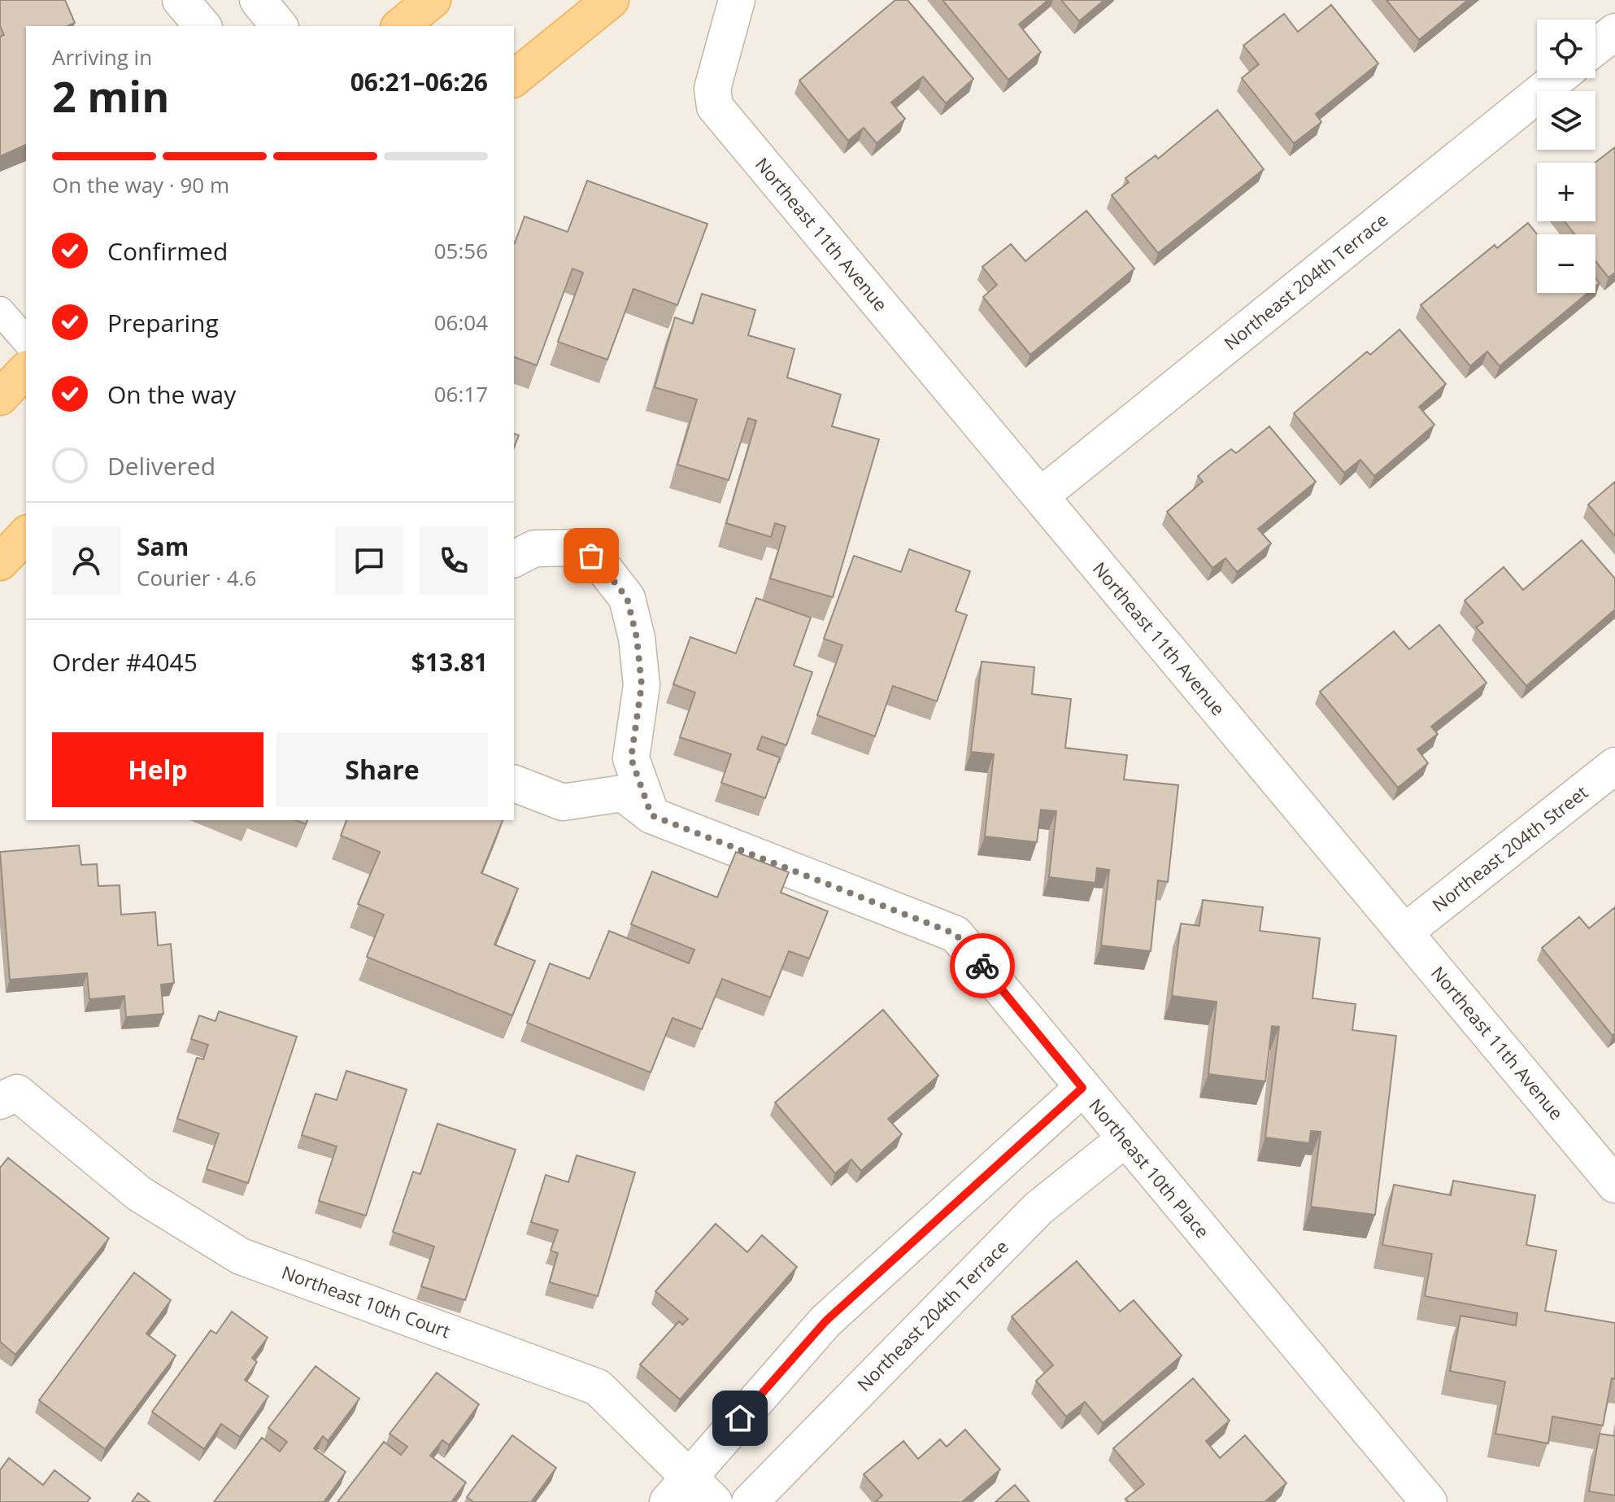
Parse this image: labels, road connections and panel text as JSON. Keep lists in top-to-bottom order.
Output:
{
  "streets": {
    "street": [
      "Northeast 11th Avenue",
      "Northeast 204th Terrace",
      "Northeast 204th Street",
      "Northeast 10th Place",
      "Northeast 10th Court"
    ]
  },
  "crossings": [
    ["Northeast 11th Avenue", "Northeast 204th Terrace"],
    ["Northeast 11th Avenue", "Northeast 204th Street"],
    ["Northeast 204th Terrace", "Northeast 10th Place"]
  ],
  "page": {
    "map_buttons": ["+", "−"],
    "heading": ["2 min", "Arriving in", "06:21–06:26"],
    "panel": [
      "Sam",
      "Courier · 4.6",
      "Order #4045",
      "$13.81"
    ],
    "bar": "On the way · 90 m",
    "list": [
      ["Confirmed", "05:56"],
      ["Preparing", "06:04"],
      ["On the way", "06:17"],
      "Delivered"
    ],
    "buttons": ["Help", "Share"]
  }
}
